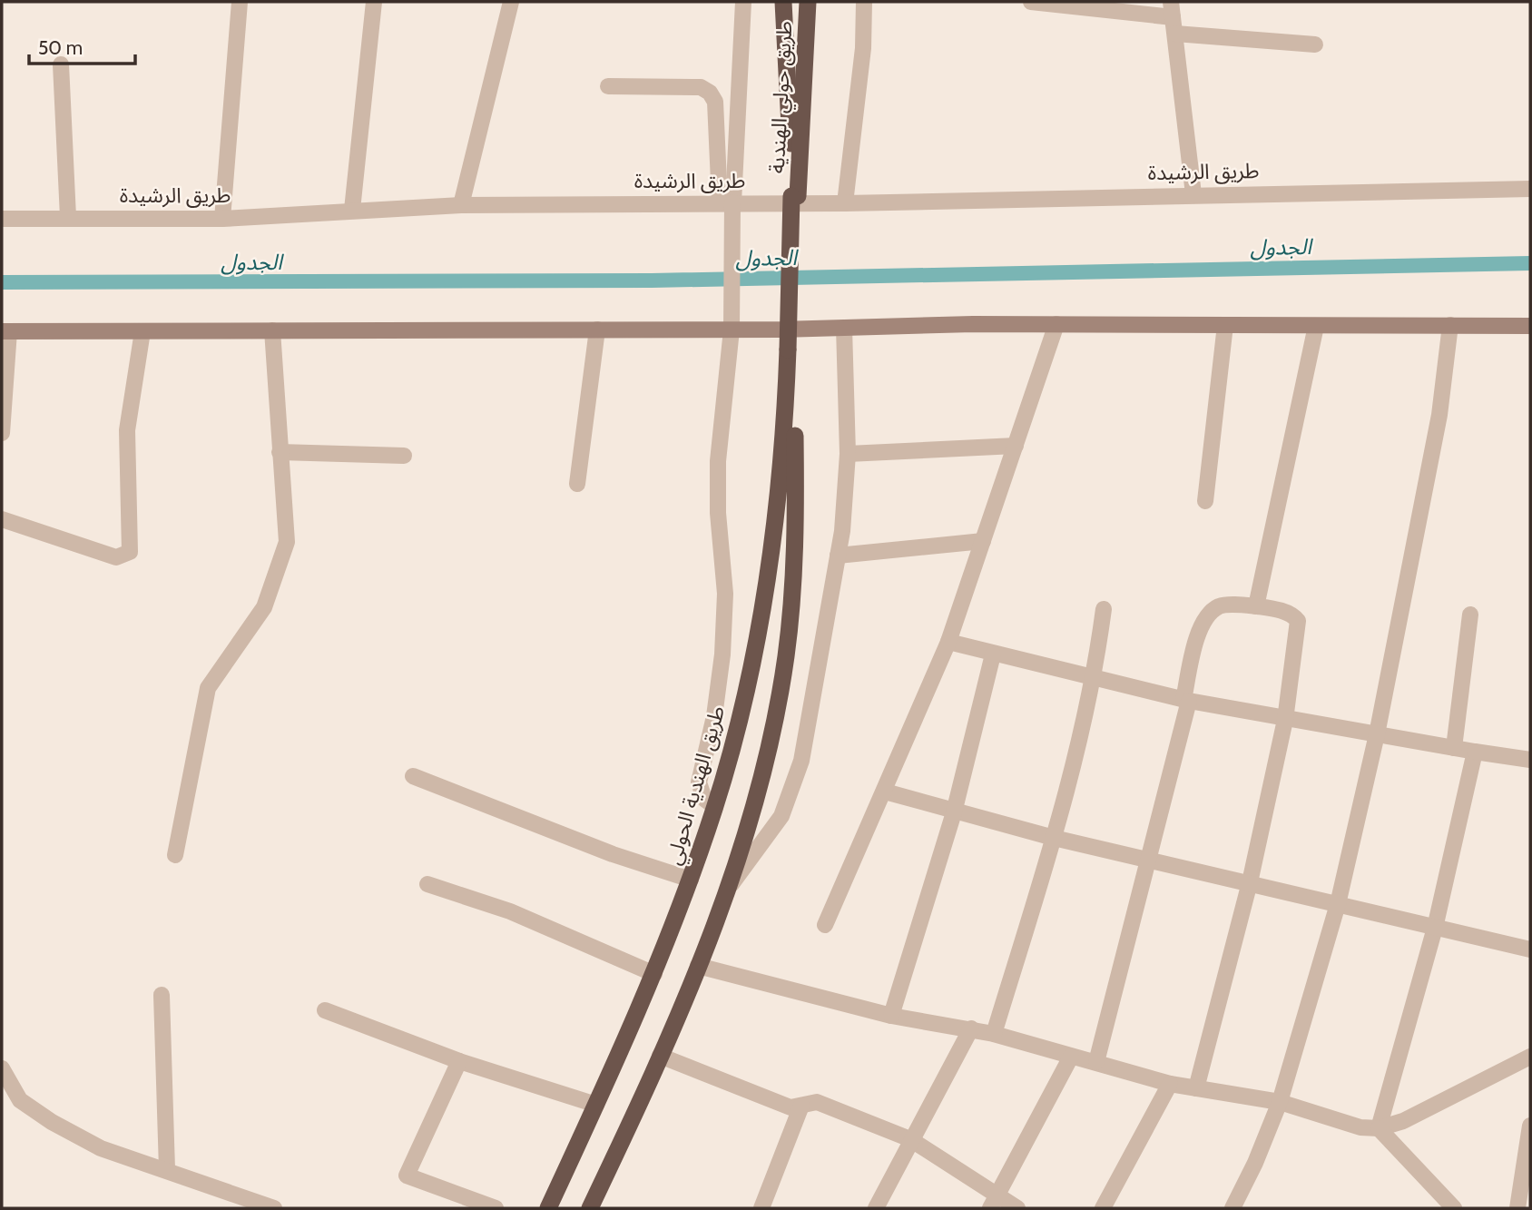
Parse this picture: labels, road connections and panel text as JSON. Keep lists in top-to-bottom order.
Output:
{
  "streets": {
    "highway": ["طريق حولي الهندية", "طريق الهندية الحولي"],
    "street": ["طريق الرشيدة"]
  },
  "water": ["الجدول"],
  "scale_bar": "50 m"
}
